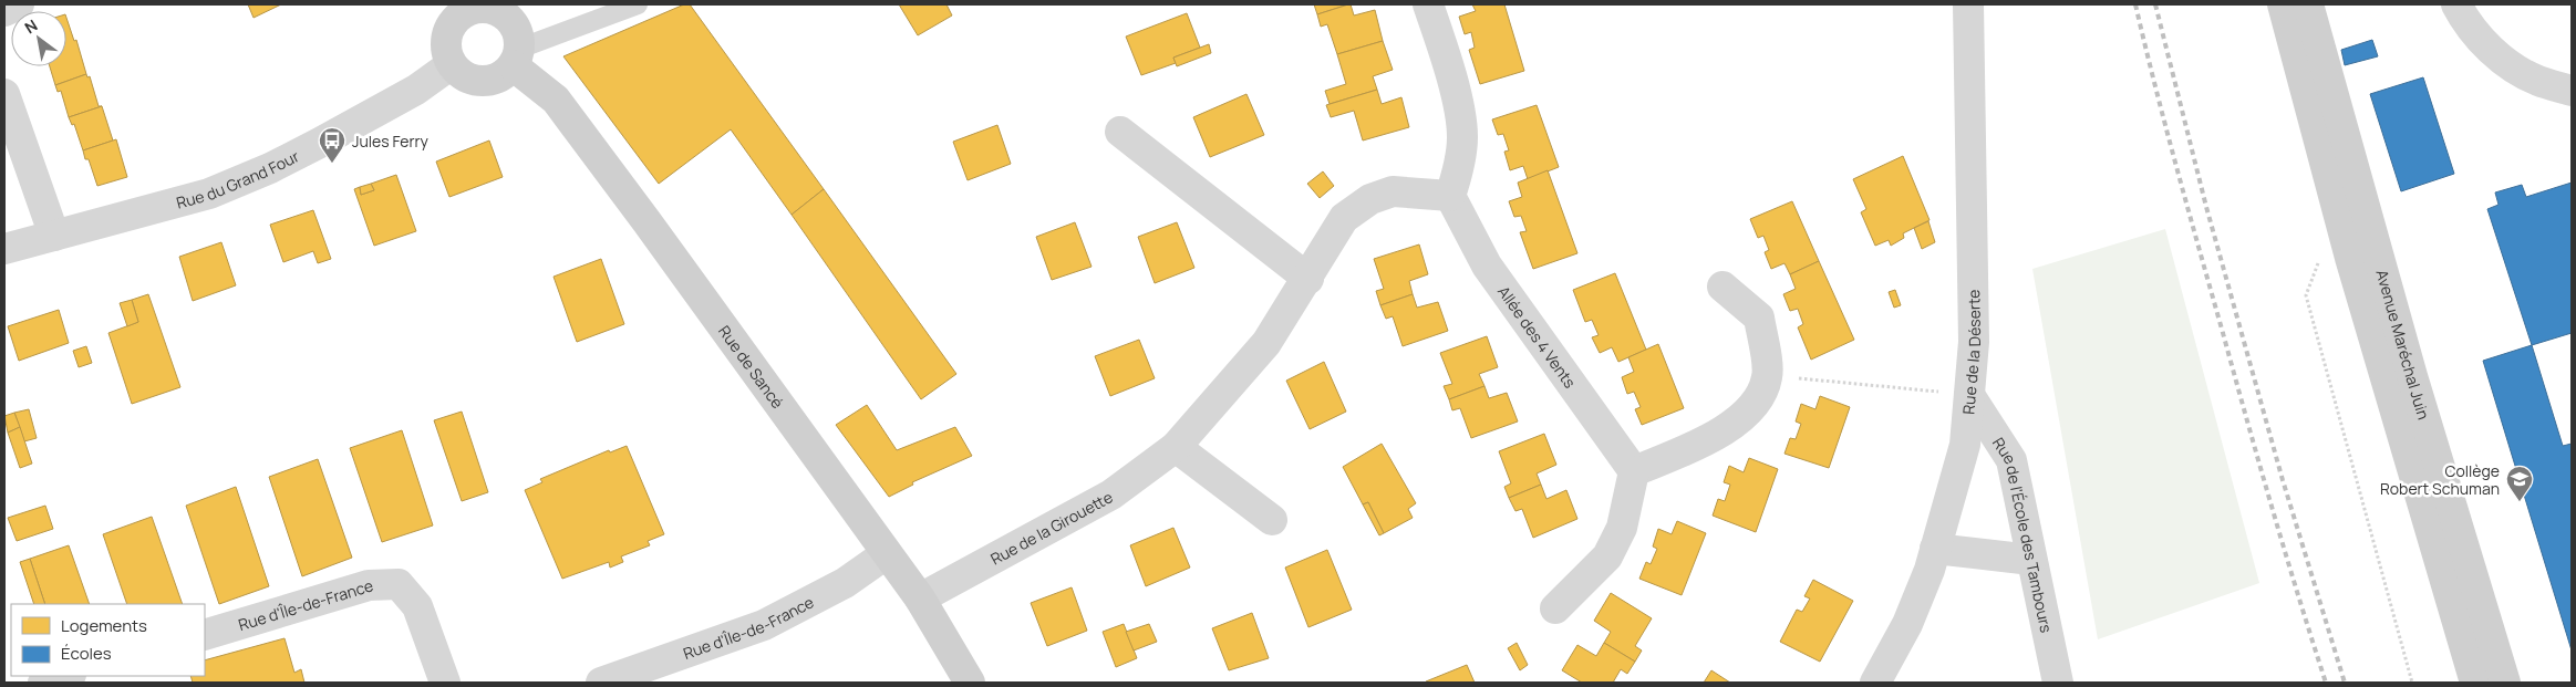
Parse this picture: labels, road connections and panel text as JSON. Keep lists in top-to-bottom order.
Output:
{
  "streets": {
    "main road": ["Avenue Maréchal Juin", "Rue de Sancé"],
    "street": [
      "Rue du Grand Four",
      "Allée des 4 Vents",
      "Rue de la Déserte",
      "Rue de la Girouette",
      "Rue de l'École des Tambours",
      "Rue d'Île-de-France"
    ]
  },
  "crossings": [
    ["Rue du Grand Four", "Rue de Sancé"],
    ["Allée des 4 Vents", "Rue de la Girouette"],
    ["Rue de la Déserte", "Rue de l'École des Tambours"],
    ["Rue de Sancé", "Rue de la Girouette"],
    ["Rue de Sancé", "Rue d'Île-de-France"]
  ],
  "places": {
    "bus stop": ["Jules Ferry"],
    "school or university": ["Collège Robert Schuman"]
  },
  "legend": ["Logements", "Écoles"],
  "north": "top left"
}
